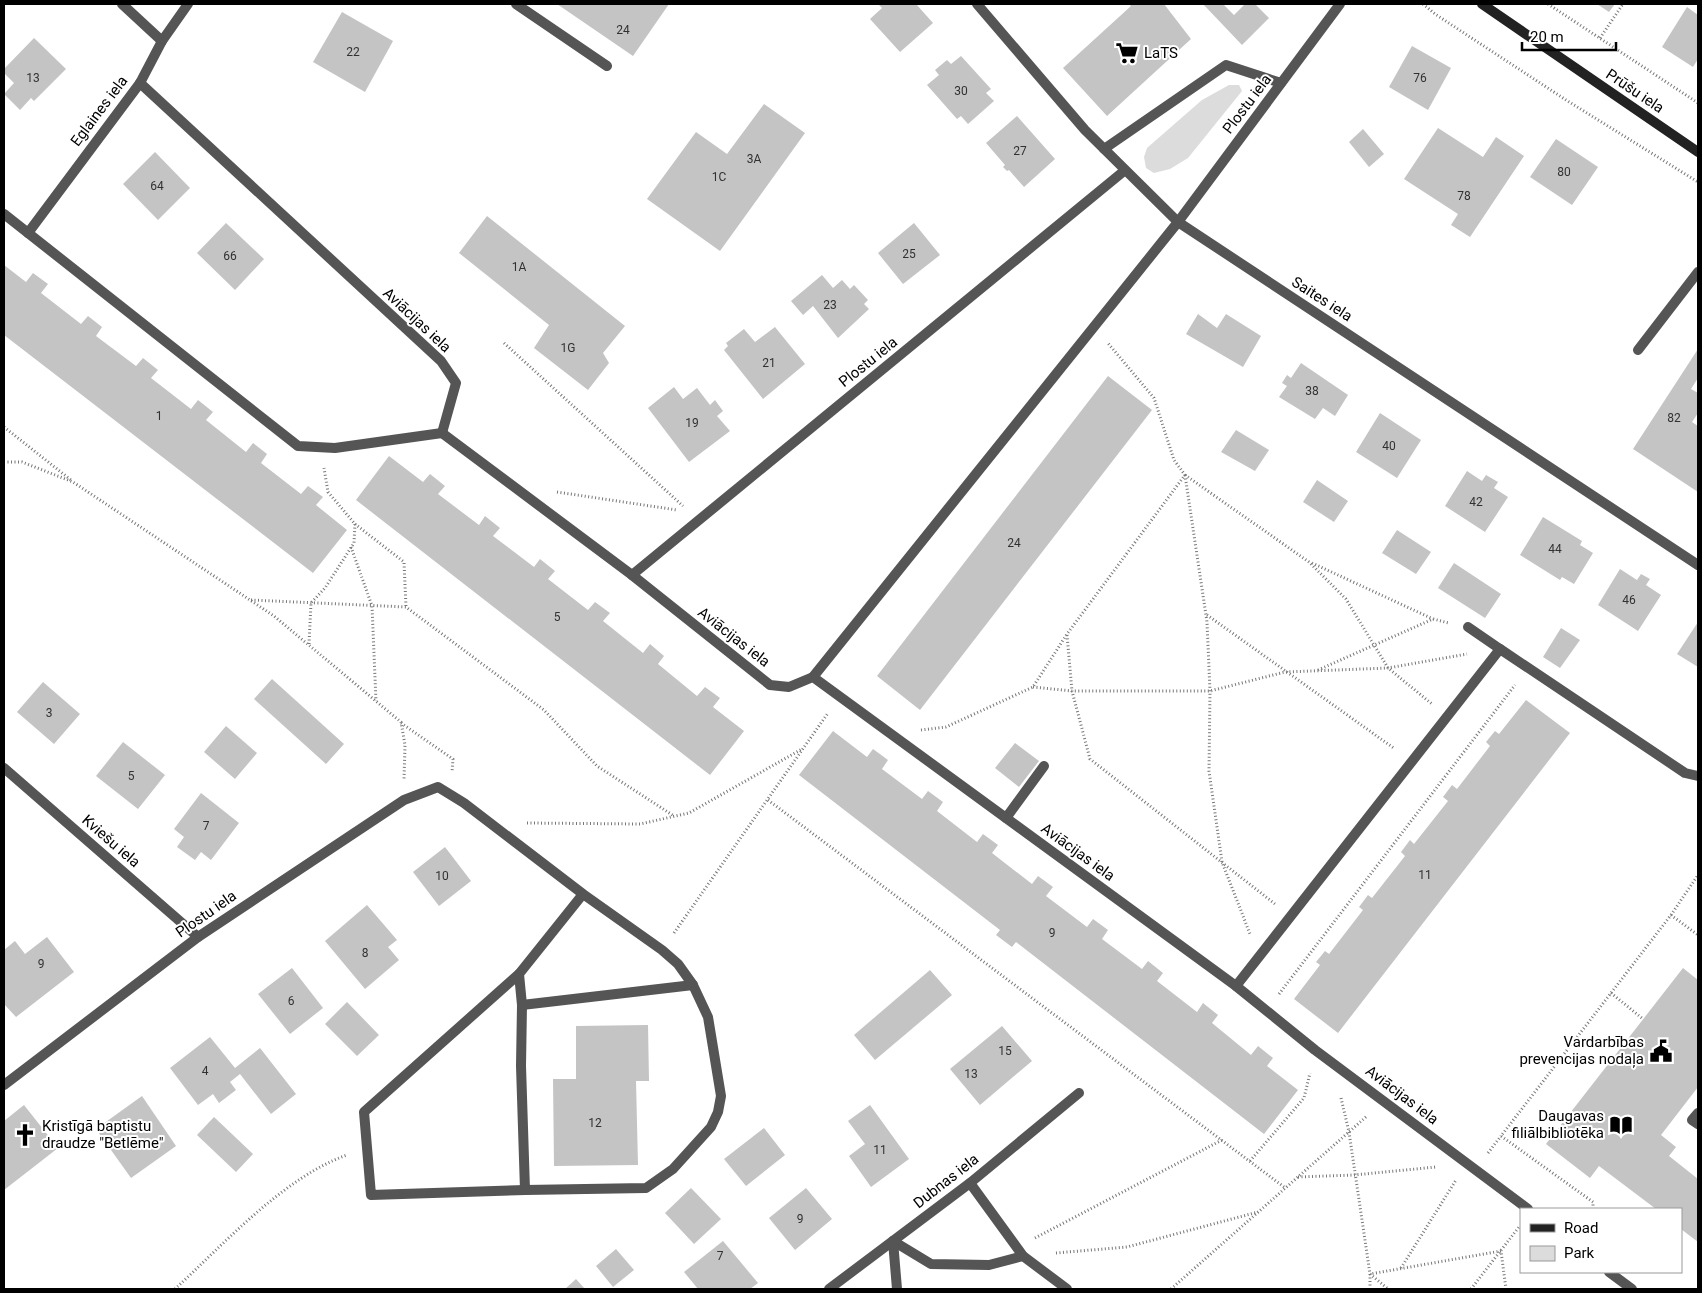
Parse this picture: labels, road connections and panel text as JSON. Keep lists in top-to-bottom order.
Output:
{
  "streets": {
    "street": [
      "Prūšu iela",
      "Plostu iela",
      "Eglaines iela",
      "Saites iela",
      "Aviācijas iela",
      "Kviešu iela",
      "Dubnas iela"
    ]
  },
  "crossings": [
    ["Plostu iela", "Saites iela"],
    ["Plostu iela", "Aviācijas iela"],
    ["Plostu iela", "Kviešu iela"],
    ["Eglaines iela", "Aviācijas iela"]
  ],
  "places": {
    "supermarket": ["LaTS"],
    "public building": ["Vardarbības prevencijas nodaļa"],
    "library": ["Daugavas filiālbibliotēka"],
    "church": ["Kristīgā baptistu draudze \"Betlēme\""]
  },
  "house_numbers": [
    "24",
    "22",
    "13",
    "76",
    "30",
    "27",
    "3A",
    "80",
    "1C",
    "64",
    "78",
    "25",
    "66",
    "1A",
    "23",
    "1G",
    "21",
    "38",
    "1",
    "82",
    "19",
    "40",
    "42",
    "24",
    "44",
    "46",
    "5",
    "3",
    "5",
    "7",
    "11",
    "10",
    "9",
    "8",
    "9",
    "6",
    "15",
    "4",
    "13",
    "12",
    "11",
    "9",
    "7"
  ],
  "legend": ["Road", "Park"],
  "scale_bar": "20 m"
}
